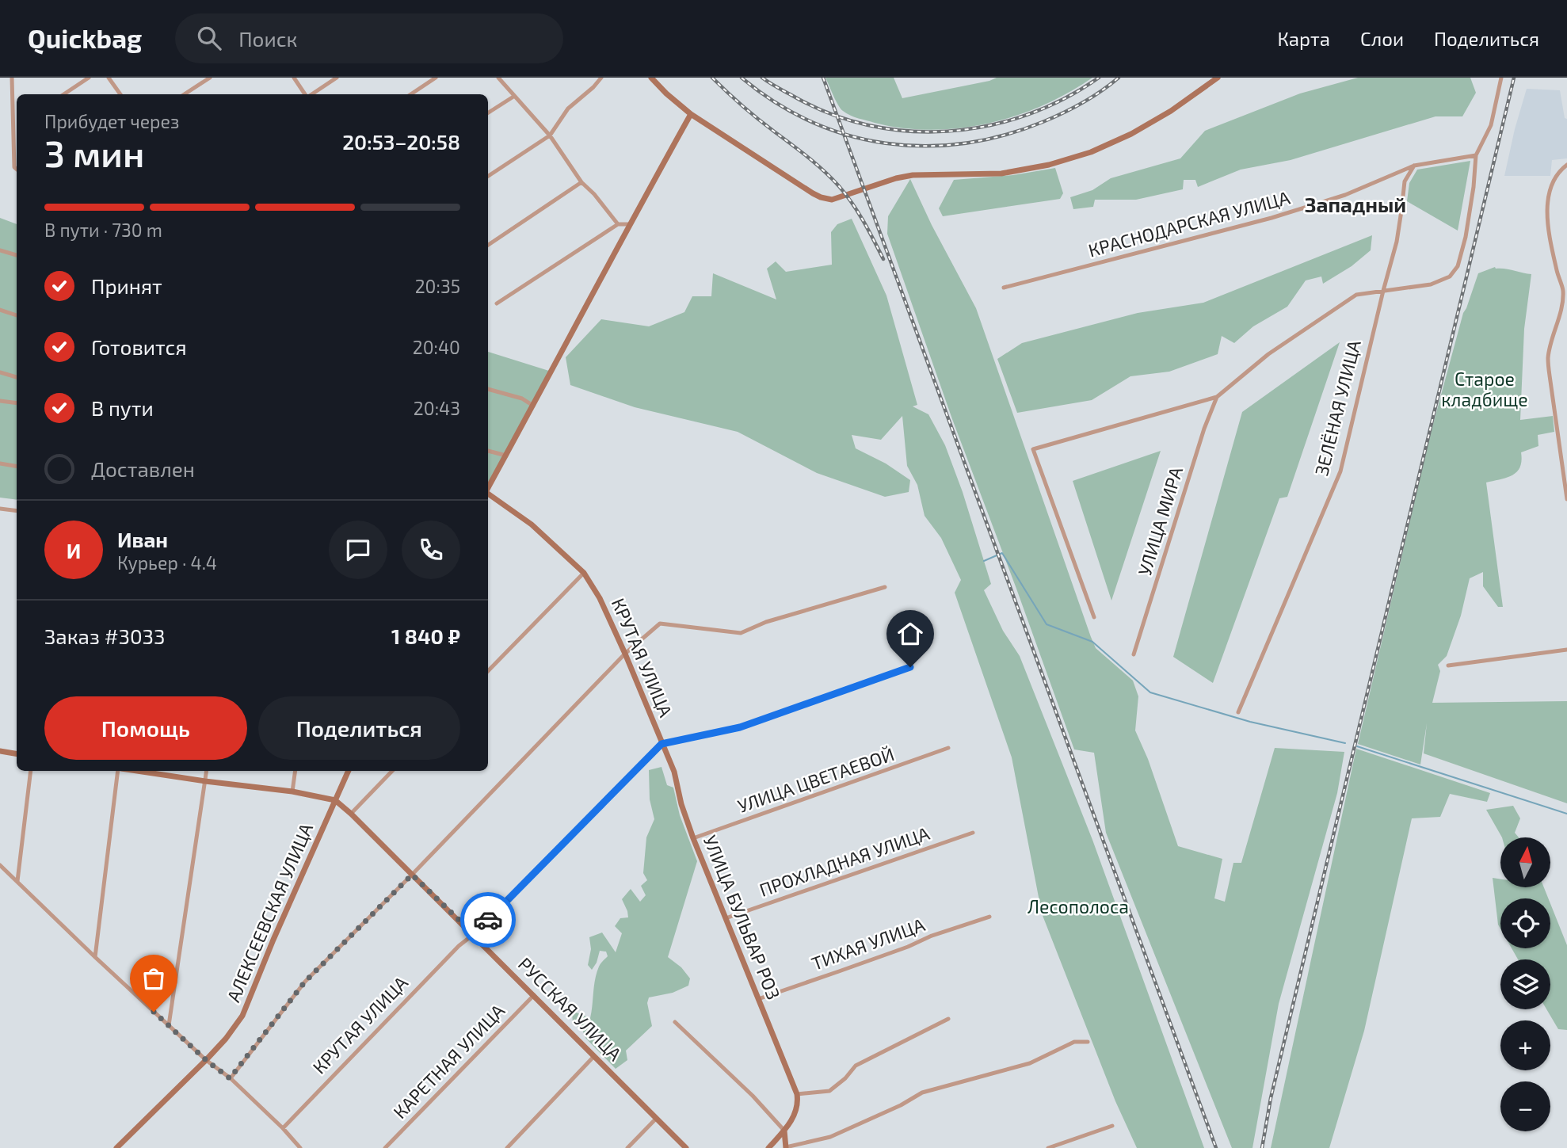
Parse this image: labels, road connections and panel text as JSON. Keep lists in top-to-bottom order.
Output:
{
  "streets": {
    "street": [
      "КРАСНОДАРСКАЯ УЛИЦА",
      "ЗЕЛЁНАЯ УЛИЦА",
      "УЛИЦА МИРА",
      "КРУТАЯ УЛИЦА",
      "УЛИЦА ЦВЕТАЕВОЙ",
      "ПРОХЛАДНАЯ УЛИЦА",
      "АЛЕКСЕЕВСКАЯ УЛИЦА",
      "УЛИЦА БУЛЬВАР РОЗ",
      "ТИХАЯ УЛИЦА",
      "РУССКАЯ УЛИЦА",
      "КАРЕТНАЯ УЛИЦА"
    ]
  },
  "crossings": [
    ["КРАСНОДАРСКАЯ УЛИЦА", "ЗЕЛЁНАЯ УЛИЦА"],
    ["КРУТАЯ УЛИЦА", "УЛИЦА БУЛЬВАР РОЗ"],
    ["КРУТАЯ УЛИЦА", "РУССКАЯ УЛИЦА"],
    ["УЛИЦА ЦВЕТАЕВОЙ", "УЛИЦА БУЛЬВАР РОЗ"],
    ["ПРОХЛАДНАЯ УЛИЦА", "УЛИЦА БУЛЬВАР РОЗ"],
    ["АЛЕКСЕЕВСКАЯ УЛИЦА", "РУССКАЯ УЛИЦА"],
    ["УЛИЦА БУЛЬВАР РОЗ", "ТИХАЯ УЛИЦА"],
    ["РУССКАЯ УЛИЦА", "КАРЕТНАЯ УЛИЦА"]
  ],
  "districts": ["Западный"],
  "parks": ["Старое кладбище", "Лесополоса"],
  "north": "top",
  "page": {
    "header": "Quickbag",
    "search": "Поиск",
    "nav": ["Карта", "Слои", "Поделиться"],
    "heading": ["3 мин", "Прибудет через", "20:53–20:58"],
    "panel": [
      "Иван",
      "Курьер · 4.4",
      "Заказ #3033",
      "1 840 ₽"
    ],
    "bar": "В пути · 730 m",
    "list": [
      ["Принят", "20:35"],
      ["Готовится", "20:40"],
      ["В пути", "20:43"],
      "Доставлен"
    ],
    "round": "И",
    "buttons": ["Помощь", "Поделиться"],
    "map_buttons": ["+", "−"]
  }
}
